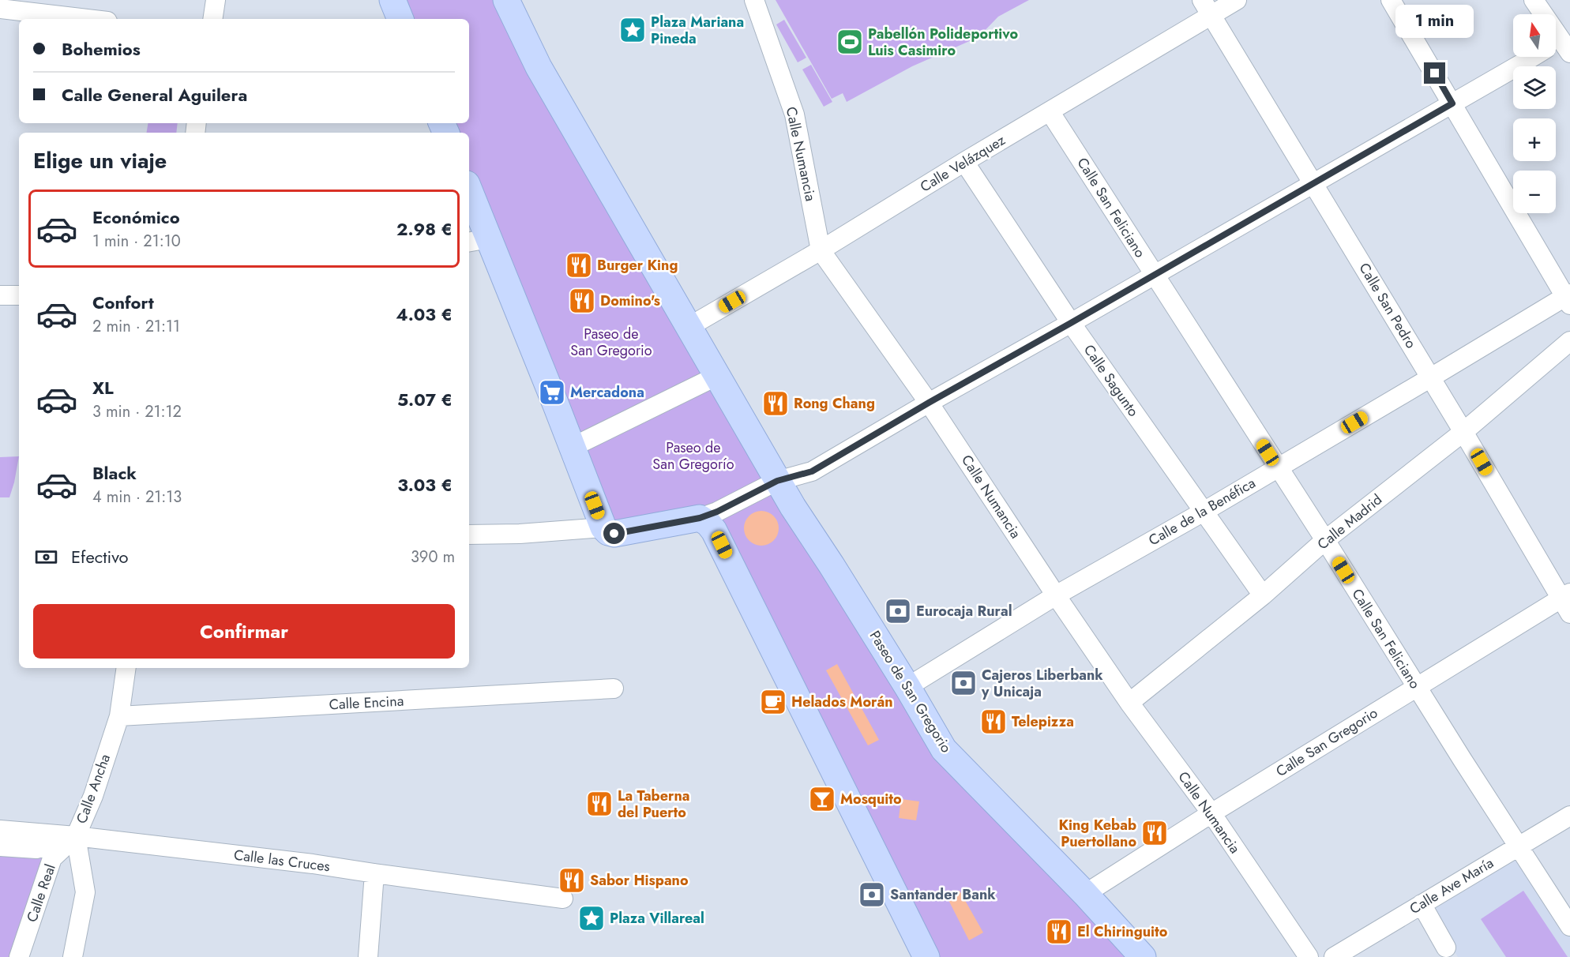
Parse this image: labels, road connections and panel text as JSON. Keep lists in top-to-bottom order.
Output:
{
  "streets": {
    "main road": ["Paseo de San Gregorio"],
    "street": [
      "Calle Numancia",
      "Calle Velázquez",
      "Calle San Feliciano",
      "Calle San Pedro",
      "Calle Sagunto",
      "Calle de la Benéfica",
      "Calle Madrid",
      "Calle Encina",
      "Calle San Gregorio",
      "Calle Ancha",
      "Calle las Cruces",
      "Calle Ave María",
      "Calle Real"
    ]
  },
  "crossings": [
    ["Calle Numancia", "Calle Velázquez"],
    ["Calle Numancia", "Calle de la Benéfica"],
    ["Calle Numancia", "Calle Madrid"],
    ["Calle Numancia", "Calle San Gregorio"],
    ["Calle Velázquez", "Calle San Feliciano"],
    ["Calle Velázquez", "Calle San Pedro"],
    ["Calle Velázquez", "Calle Sagunto"],
    ["Calle Velázquez", "Paseo de San Gregorio"],
    ["Calle San Feliciano", "Calle de la Benéfica"],
    ["Calle San Feliciano", "Calle Madrid"],
    ["Calle San Feliciano", "Calle San Gregorio"],
    ["Calle San Feliciano", "Calle Ave María"],
    ["Calle San Pedro", "Calle de la Benéfica"],
    ["Calle San Pedro", "Calle Madrid"],
    ["Calle San Pedro", "Calle San Gregorio"],
    ["Calle Sagunto", "Calle de la Benéfica"],
    ["Calle Sagunto", "Calle Madrid"],
    ["Calle de la Benéfica", "Paseo de San Gregorio"],
    ["Paseo de San Gregorio", "Calle San Gregorio"],
    ["Calle Encina", "Calle Ancha"],
    ["Calle Ancha", "Calle las Cruces"],
    ["Calle Ancha", "Calle Real"],
    ["Calle las Cruces", "Calle Real"]
  ],
  "parks": ["Paseo de San Gregorio", "Paseo de San Gregorío"],
  "places": {
    "place": ["Plaza Mariana Pineda", "Plaza Villareal"],
    "sports": ["Pabellón Polideportivo Luis Casimiro"],
    "restaurant": [
      "Burger King",
      "Domino's",
      "Rong Chang",
      "Telepizza",
      "La Taberna del Puerto",
      "King Kebab Puertollano",
      "Sabor Hispano",
      "El Chiringuito"
    ],
    "supermarket": ["Mercadona"],
    "bank": ["Eurocaja Rural", "Cajeros Liberbank y Unicaja", "Santander Bank"],
    "cafe": ["Helados Morán"],
    "bar": ["Mosquito"]
  },
  "north": "top",
  "page": {
    "bubble": "1 min",
    "map_buttons": ["+", "−"],
    "banner": ["Bohemios", "Calle General Aguilera"],
    "heading": "Elige un viaje",
    "list": [
      {
        "name": "Económico",
        "note": "1 min · 21:10",
        "value": "2.98 €"
      },
      {
        "name": "Confort",
        "note": "2 min · 21:11",
        "value": "4.03 €"
      },
      {
        "name": "XL",
        "note": "3 min · 21:12",
        "value": "5.07 €"
      },
      {
        "name": "Black",
        "note": "4 min · 21:13",
        "value": "3.03 €"
      }
    ],
    "pay": ["Efectivo", "390 m"],
    "buttons": "Confirmar"
  }
}
